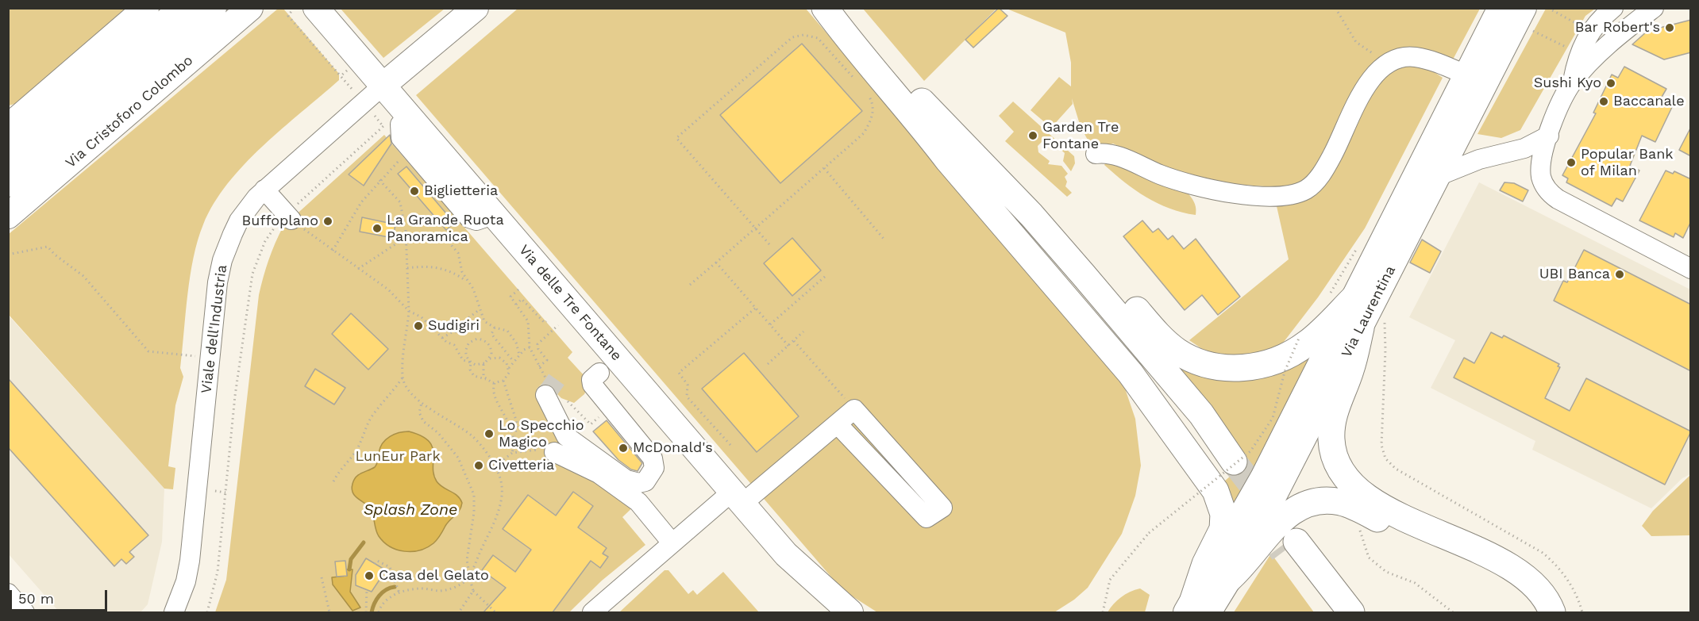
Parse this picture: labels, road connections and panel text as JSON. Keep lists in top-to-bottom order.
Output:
{
  "streets": {
    "main road": [
      "Via Cristoforo Colombo",
      "Via delle Tre Fontane",
      "Via Laurentina",
      "Viale dell'Industria"
    ]
  },
  "crossings": [
    ["Via delle Tre Fontane", "Viale dell'Industria"]
  ],
  "water": ["Splash Zone"],
  "parks": ["LunEur Park"],
  "places": [
    "Bar Robert's",
    "Sushi Kyo",
    "Baccanale",
    "Garden Tre Fontane",
    "Popular Bank of Milan",
    "Biglietteria",
    "Buffoplano",
    "La Grande Ruota Panoramica",
    "UBI Banca",
    "Sudigiri",
    "Lo Specchio Magico",
    "McDonald's",
    "Civetteria",
    "Casa del Gelato"
  ],
  "scale_bar": "50 m"
}
